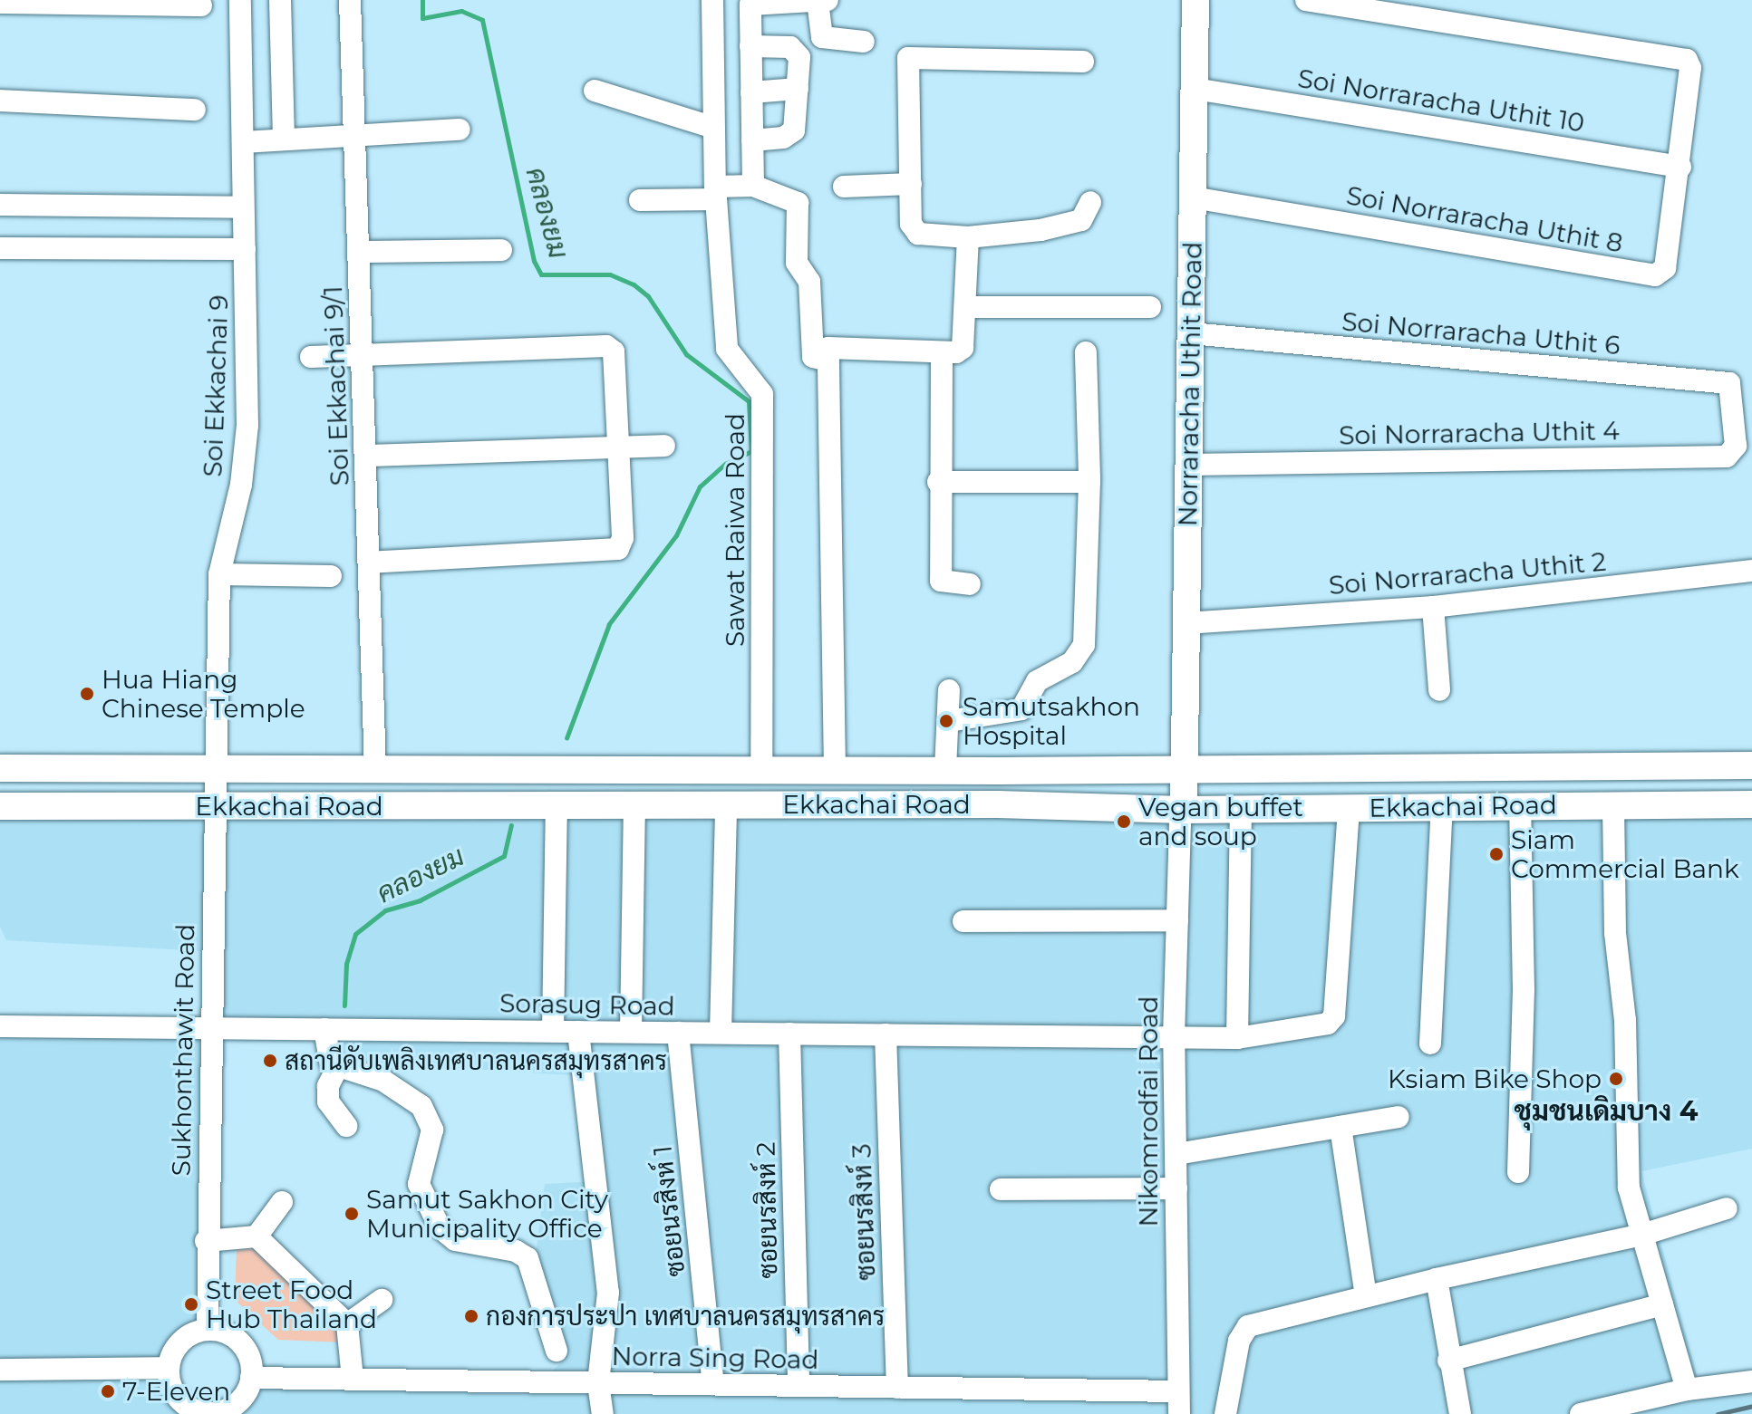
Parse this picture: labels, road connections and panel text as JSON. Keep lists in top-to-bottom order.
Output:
{
  "streets": {
    "main road": ["Norraracha Uthit Road", "Ekkachai Road"],
    "street": [
      "Soi Norraracha Uthit 10",
      "Soi Norraracha Uthit 8",
      "Soi Norraracha Uthit 6",
      "Soi Ekkachai 9",
      "Soi Ekkachai 9/1",
      "Soi Norraracha Uthit 4",
      "Sawat Raiwa Road",
      "Soi Norraracha Uthit 2",
      "Sorasug Road",
      "Sukhonthawit Road",
      "Nikomrodfai Road",
      "ซอยนรสิงห์ 2",
      "ซอยนรสิงห์ 1",
      "ซอยนรสิงห์ 3",
      "Norra Sing Road"
    ]
  },
  "crossings": [
    ["Soi Norraracha Uthit 10", "Soi Norraracha Uthit 8"],
    ["Soi Norraracha Uthit 10", "Norraracha Uthit Road"],
    ["Soi Norraracha Uthit 8", "Norraracha Uthit Road"],
    ["Soi Norraracha Uthit 6", "Norraracha Uthit Road"],
    ["Soi Norraracha Uthit 6", "Soi Norraracha Uthit 4"],
    ["Norraracha Uthit Road", "Soi Norraracha Uthit 4"],
    ["Norraracha Uthit Road", "Soi Norraracha Uthit 2"],
    ["Norraracha Uthit Road", "Ekkachai Road"],
    ["Norraracha Uthit Road", "Nikomrodfai Road"],
    ["Soi Ekkachai 9", "Ekkachai Road"],
    ["Soi Ekkachai 9", "Sukhonthawit Road"],
    ["Soi Ekkachai 9/1", "Ekkachai Road"],
    ["Sawat Raiwa Road", "Ekkachai Road"],
    ["Ekkachai Road", "Sorasug Road"],
    ["Ekkachai Road", "Sukhonthawit Road"],
    ["Ekkachai Road", "Nikomrodfai Road"],
    ["Sorasug Road", "Sukhonthawit Road"],
    ["Sorasug Road", "Nikomrodfai Road"],
    ["Sorasug Road", "ซอยนรสิงห์ 2"],
    ["Sorasug Road", "ซอยนรสิงห์ 1"],
    ["Sorasug Road", "ซอยนรสิงห์ 3"],
    ["Sukhonthawit Road", "Norra Sing Road"],
    ["Nikomrodfai Road", "Norra Sing Road"],
    ["ซอยนรสิงห์ 2", "Norra Sing Road"],
    ["ซอยนรสิงห์ 1", "Norra Sing Road"],
    ["ซอยนรสิงห์ 3", "Norra Sing Road"]
  ],
  "districts": ["ชุมชนเดิมบาง 4"],
  "water": ["คลองยม"],
  "places": [
    "Hua Hiang Chinese Temple",
    "Samutsakhon Hospital",
    "Vegan buffet and soup",
    "Siam Commercial Bank",
    "สถานีดับเพลิงเทศบาลนครสมุทรสาคร",
    "Ksiam Bike Shop",
    "Samut Sakhon City Municipality Office",
    "Street Food Hub Thailand",
    "กองการประปา เทศบาลนครสมุทรสาคร",
    "7-Eleven"
  ]
}
